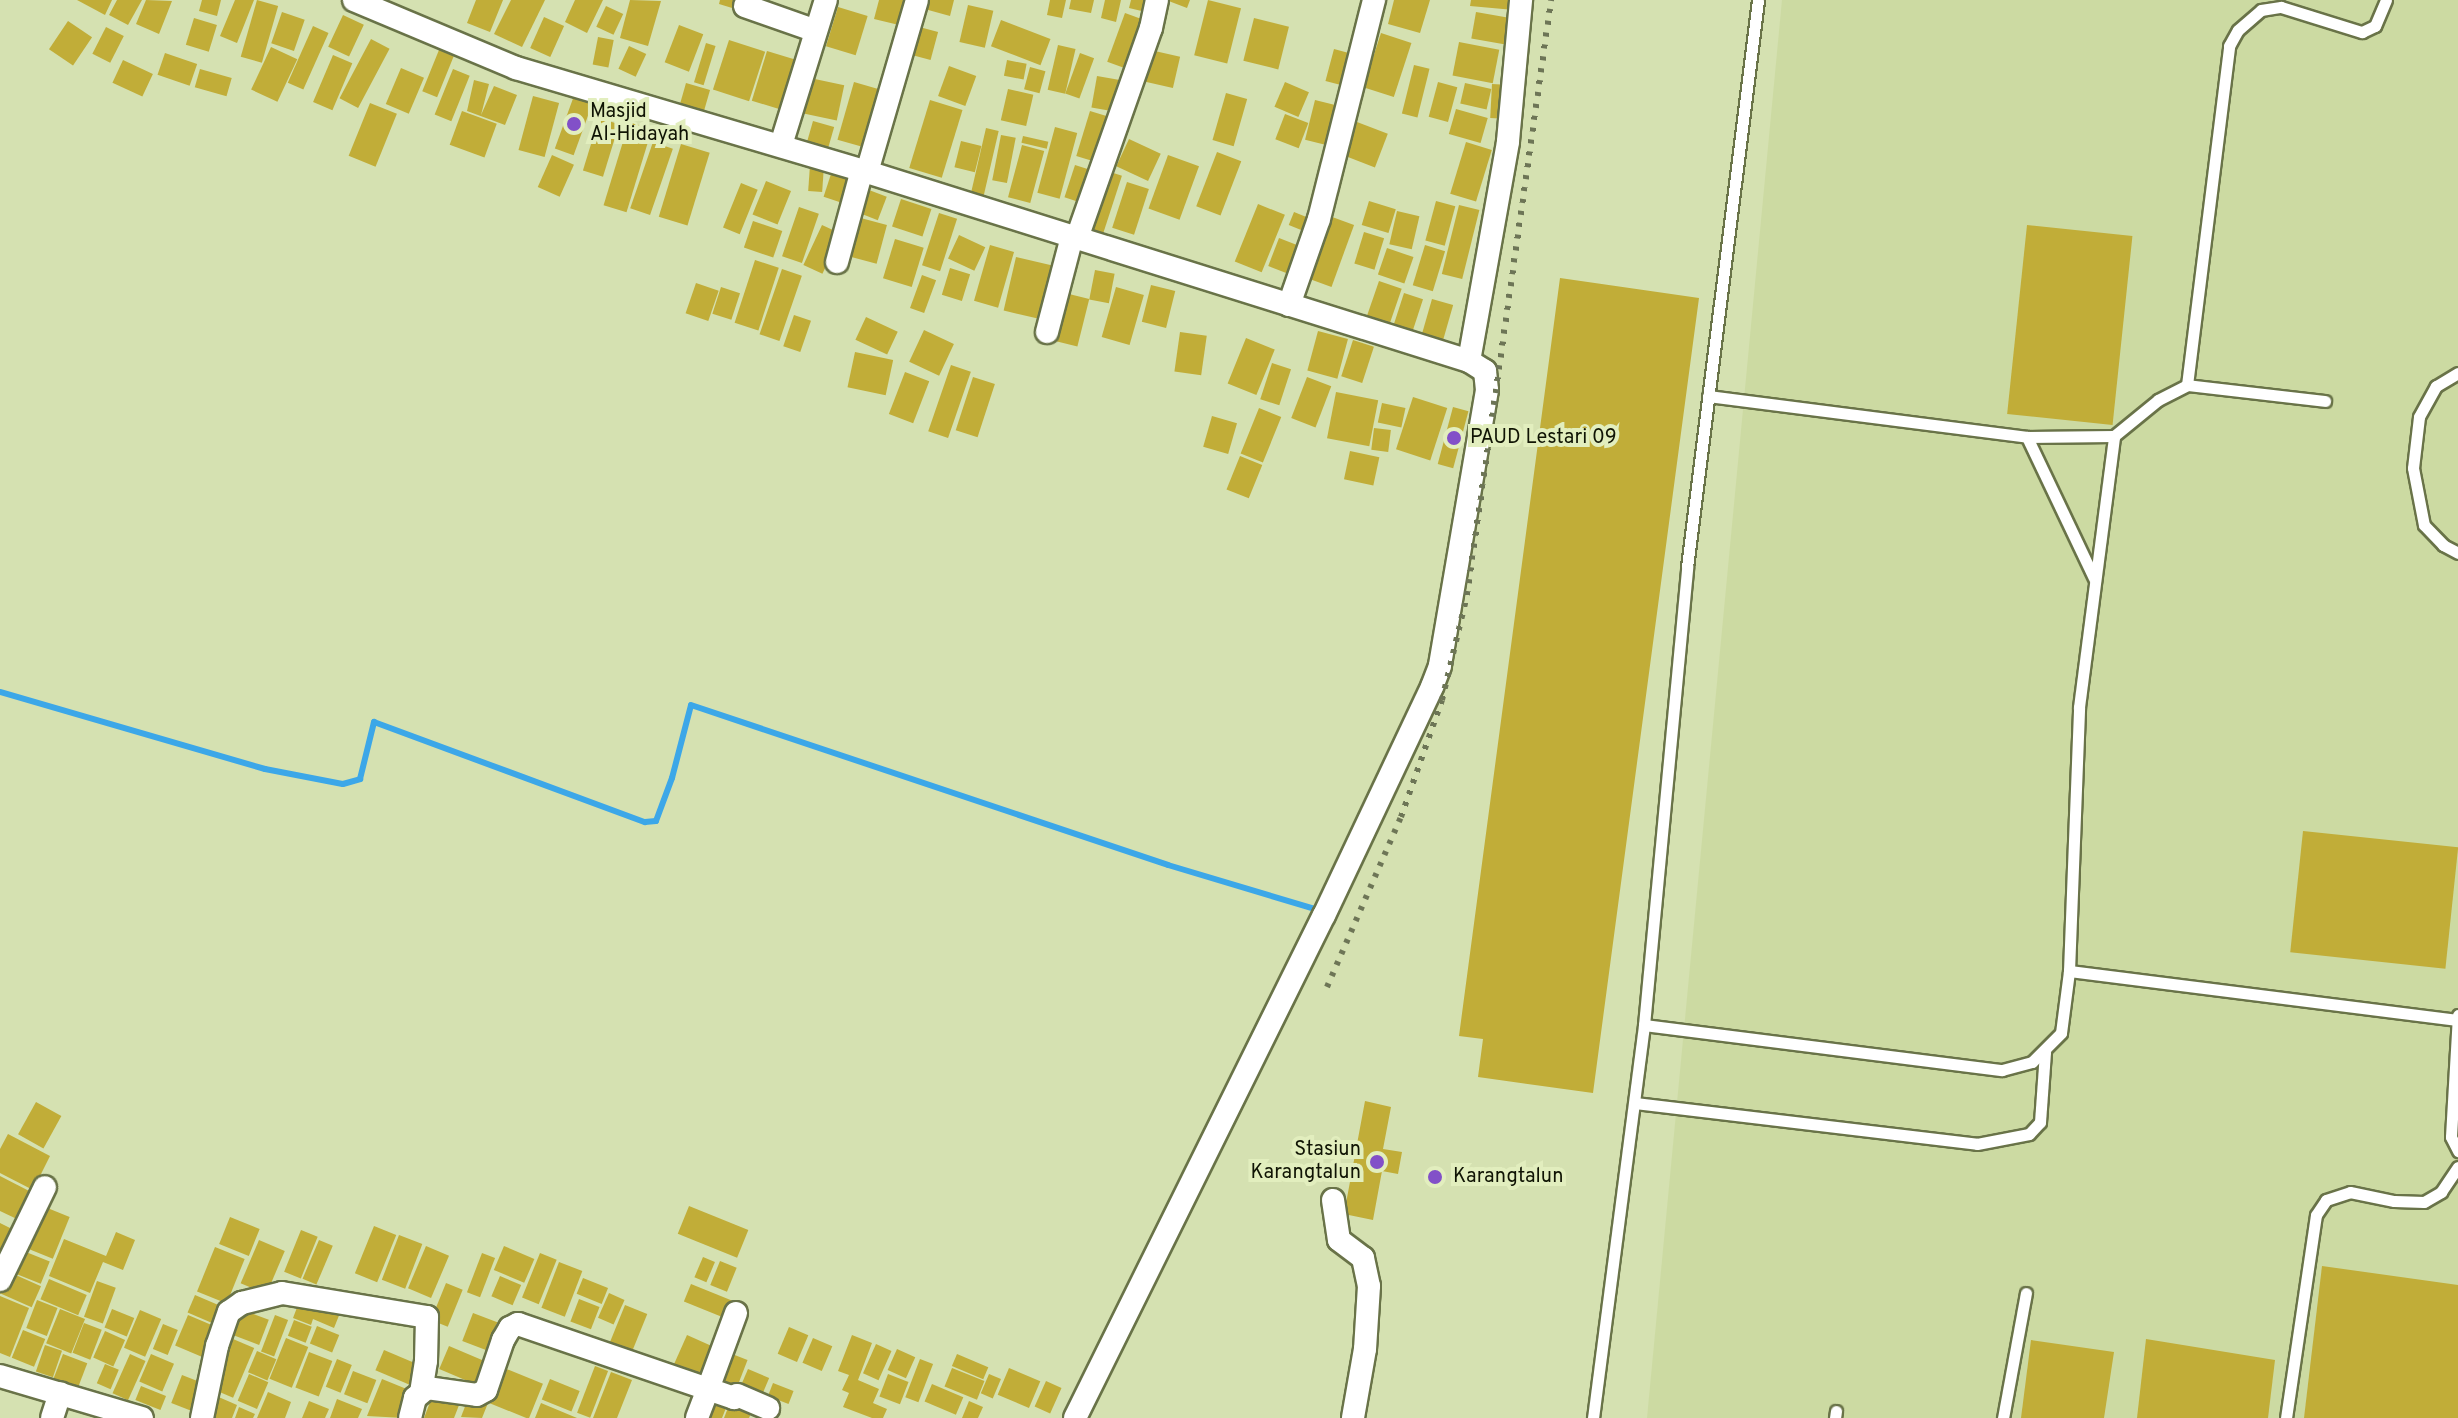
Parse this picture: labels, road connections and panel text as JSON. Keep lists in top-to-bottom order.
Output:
{
  "places": [
    "Masjid Al-Hidayah",
    "PAUD Lestari 09",
    "Stasiun Karangtalun",
    "Karangtalun"
  ]
}
